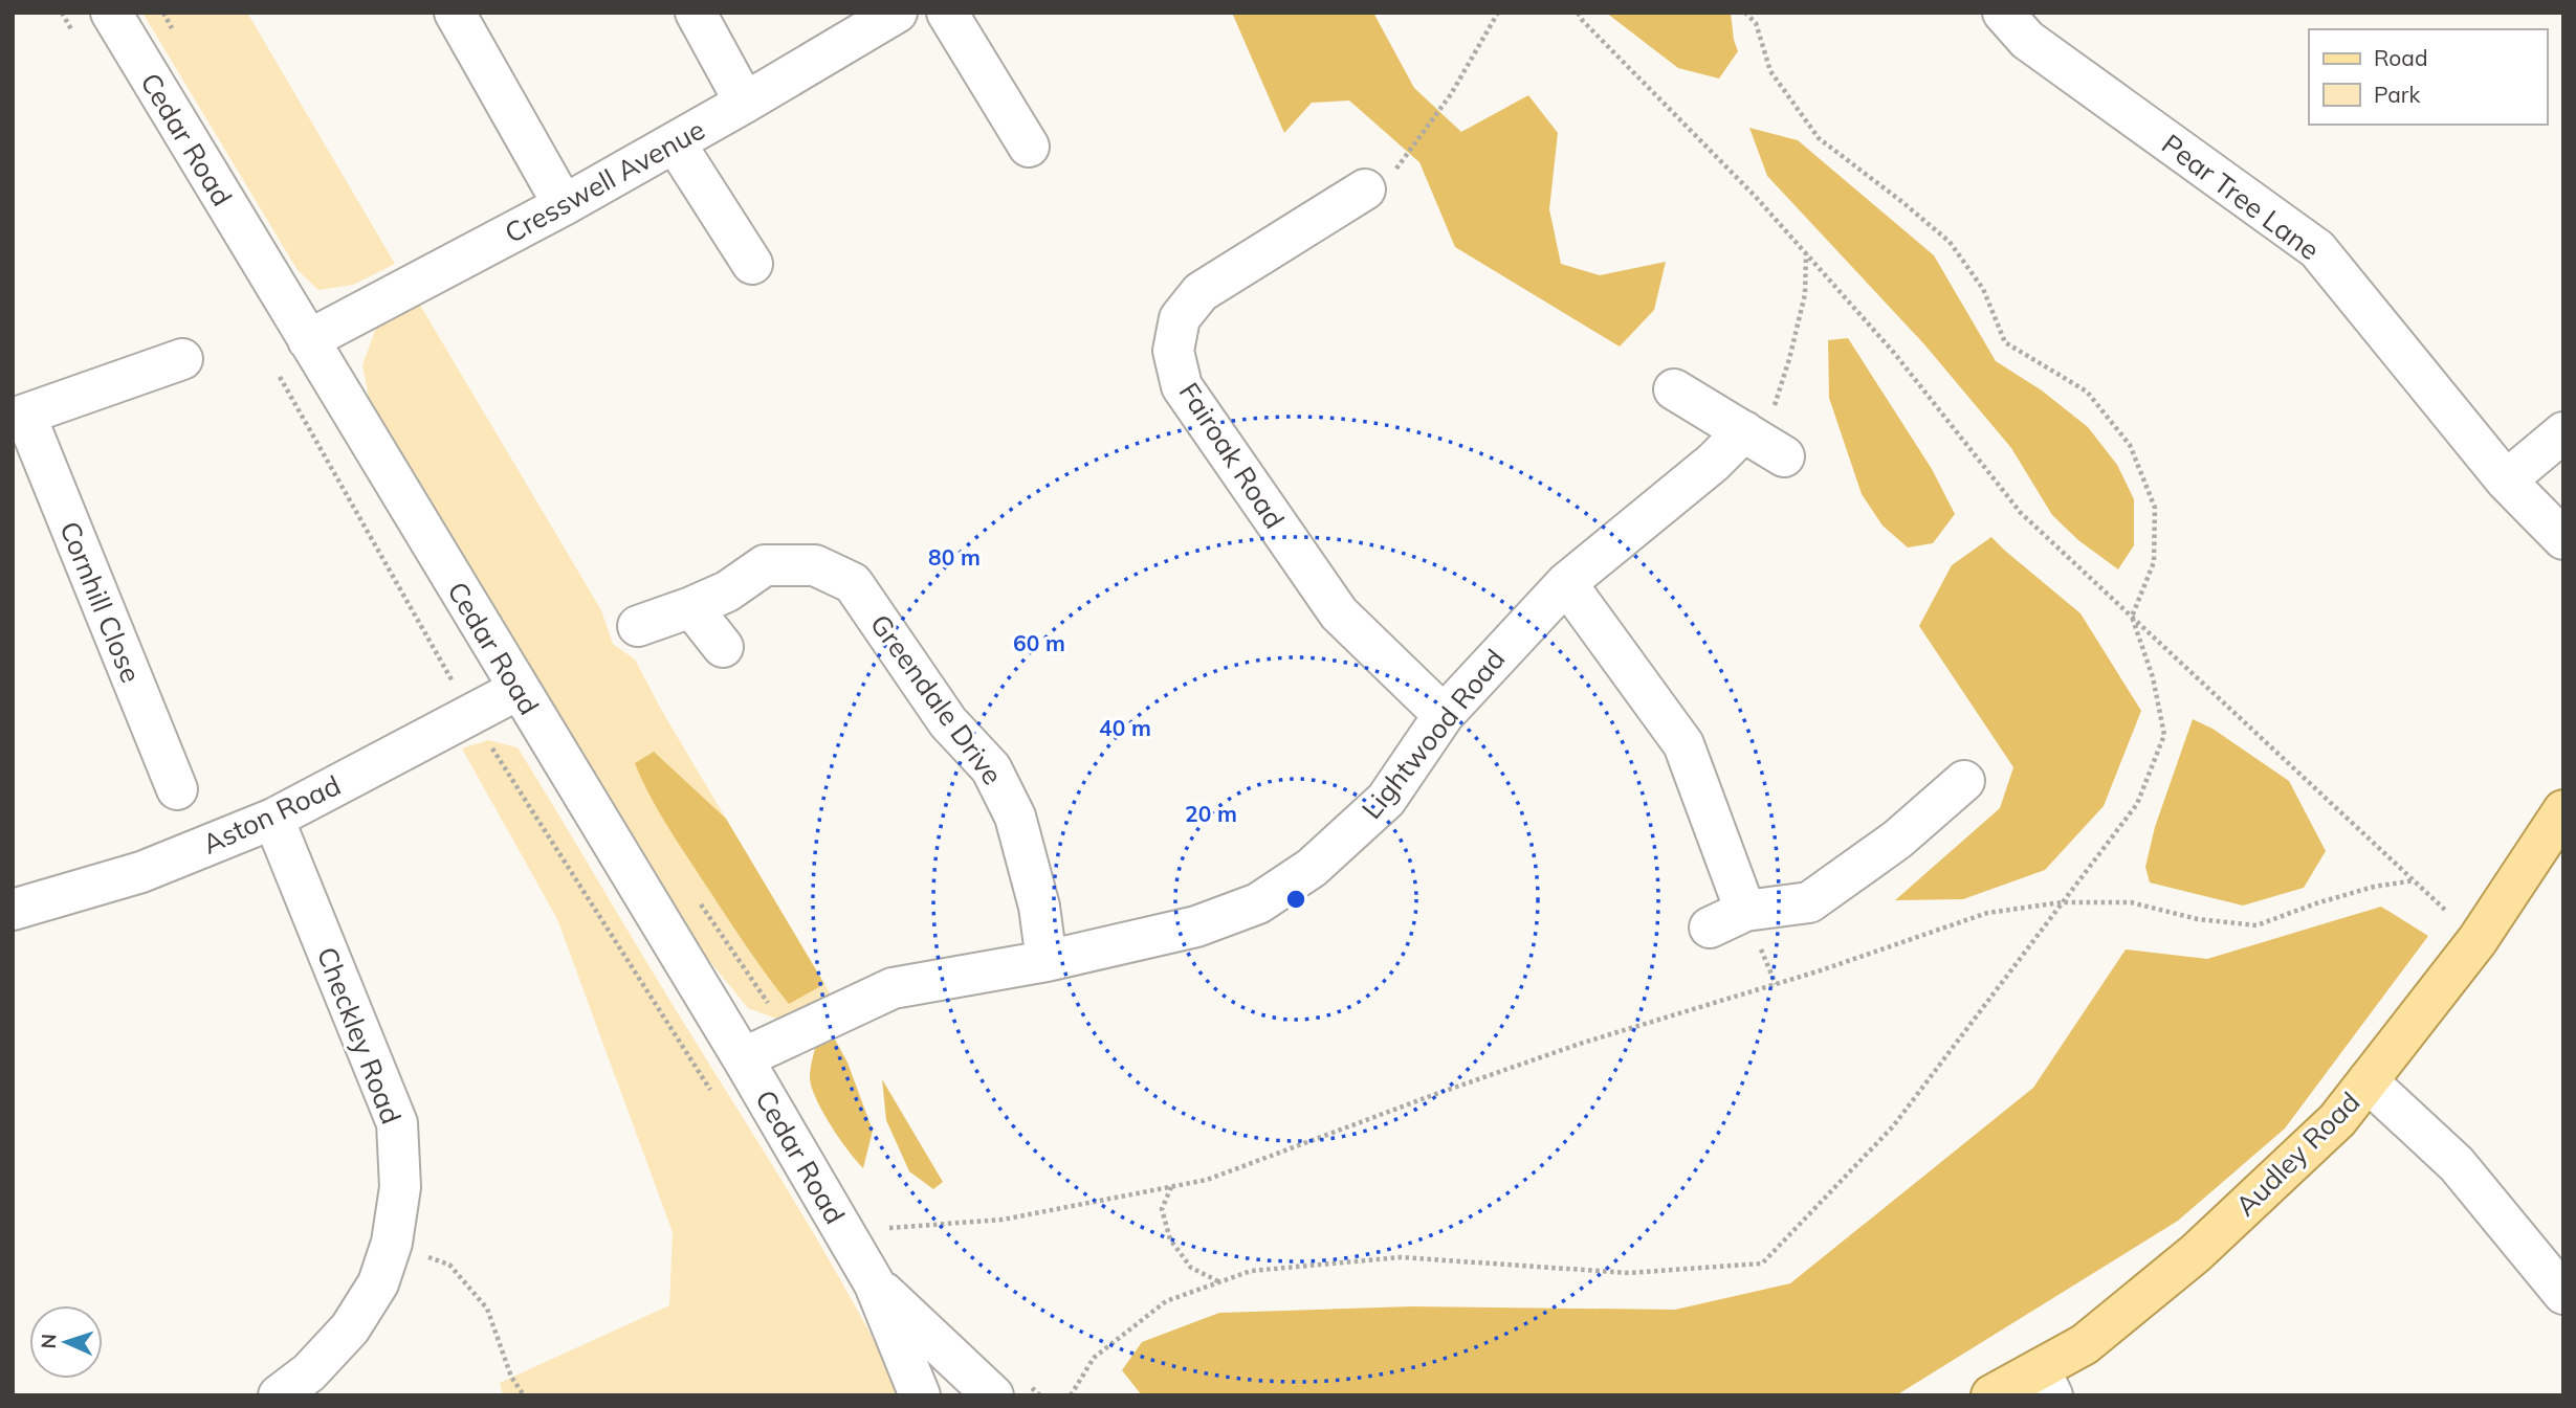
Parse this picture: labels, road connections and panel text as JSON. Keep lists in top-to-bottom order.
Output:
{
  "streets": {
    "main road": ["Audley Road"],
    "street": [
      "Cedar Road",
      "Cresswell Avenue",
      "Pear Tree Lane",
      "Fairoak Road",
      "Cornhill Close",
      "Greendale Drive",
      "Lightwood Road",
      "Aston Road",
      "Checkley Road"
    ]
  },
  "crossings": [
    ["Cedar Road", "Cresswell Avenue"],
    ["Cedar Road", "Lightwood Road"],
    ["Cedar Road", "Aston Road"],
    ["Fairoak Road", "Lightwood Road"],
    ["Greendale Drive", "Lightwood Road"],
    ["Aston Road", "Checkley Road"]
  ],
  "legend": ["Road", "Park"],
  "north": "left",
  "rings": [
    "80 m",
    "60 m",
    "40 m",
    "20 m"
  ]
}
